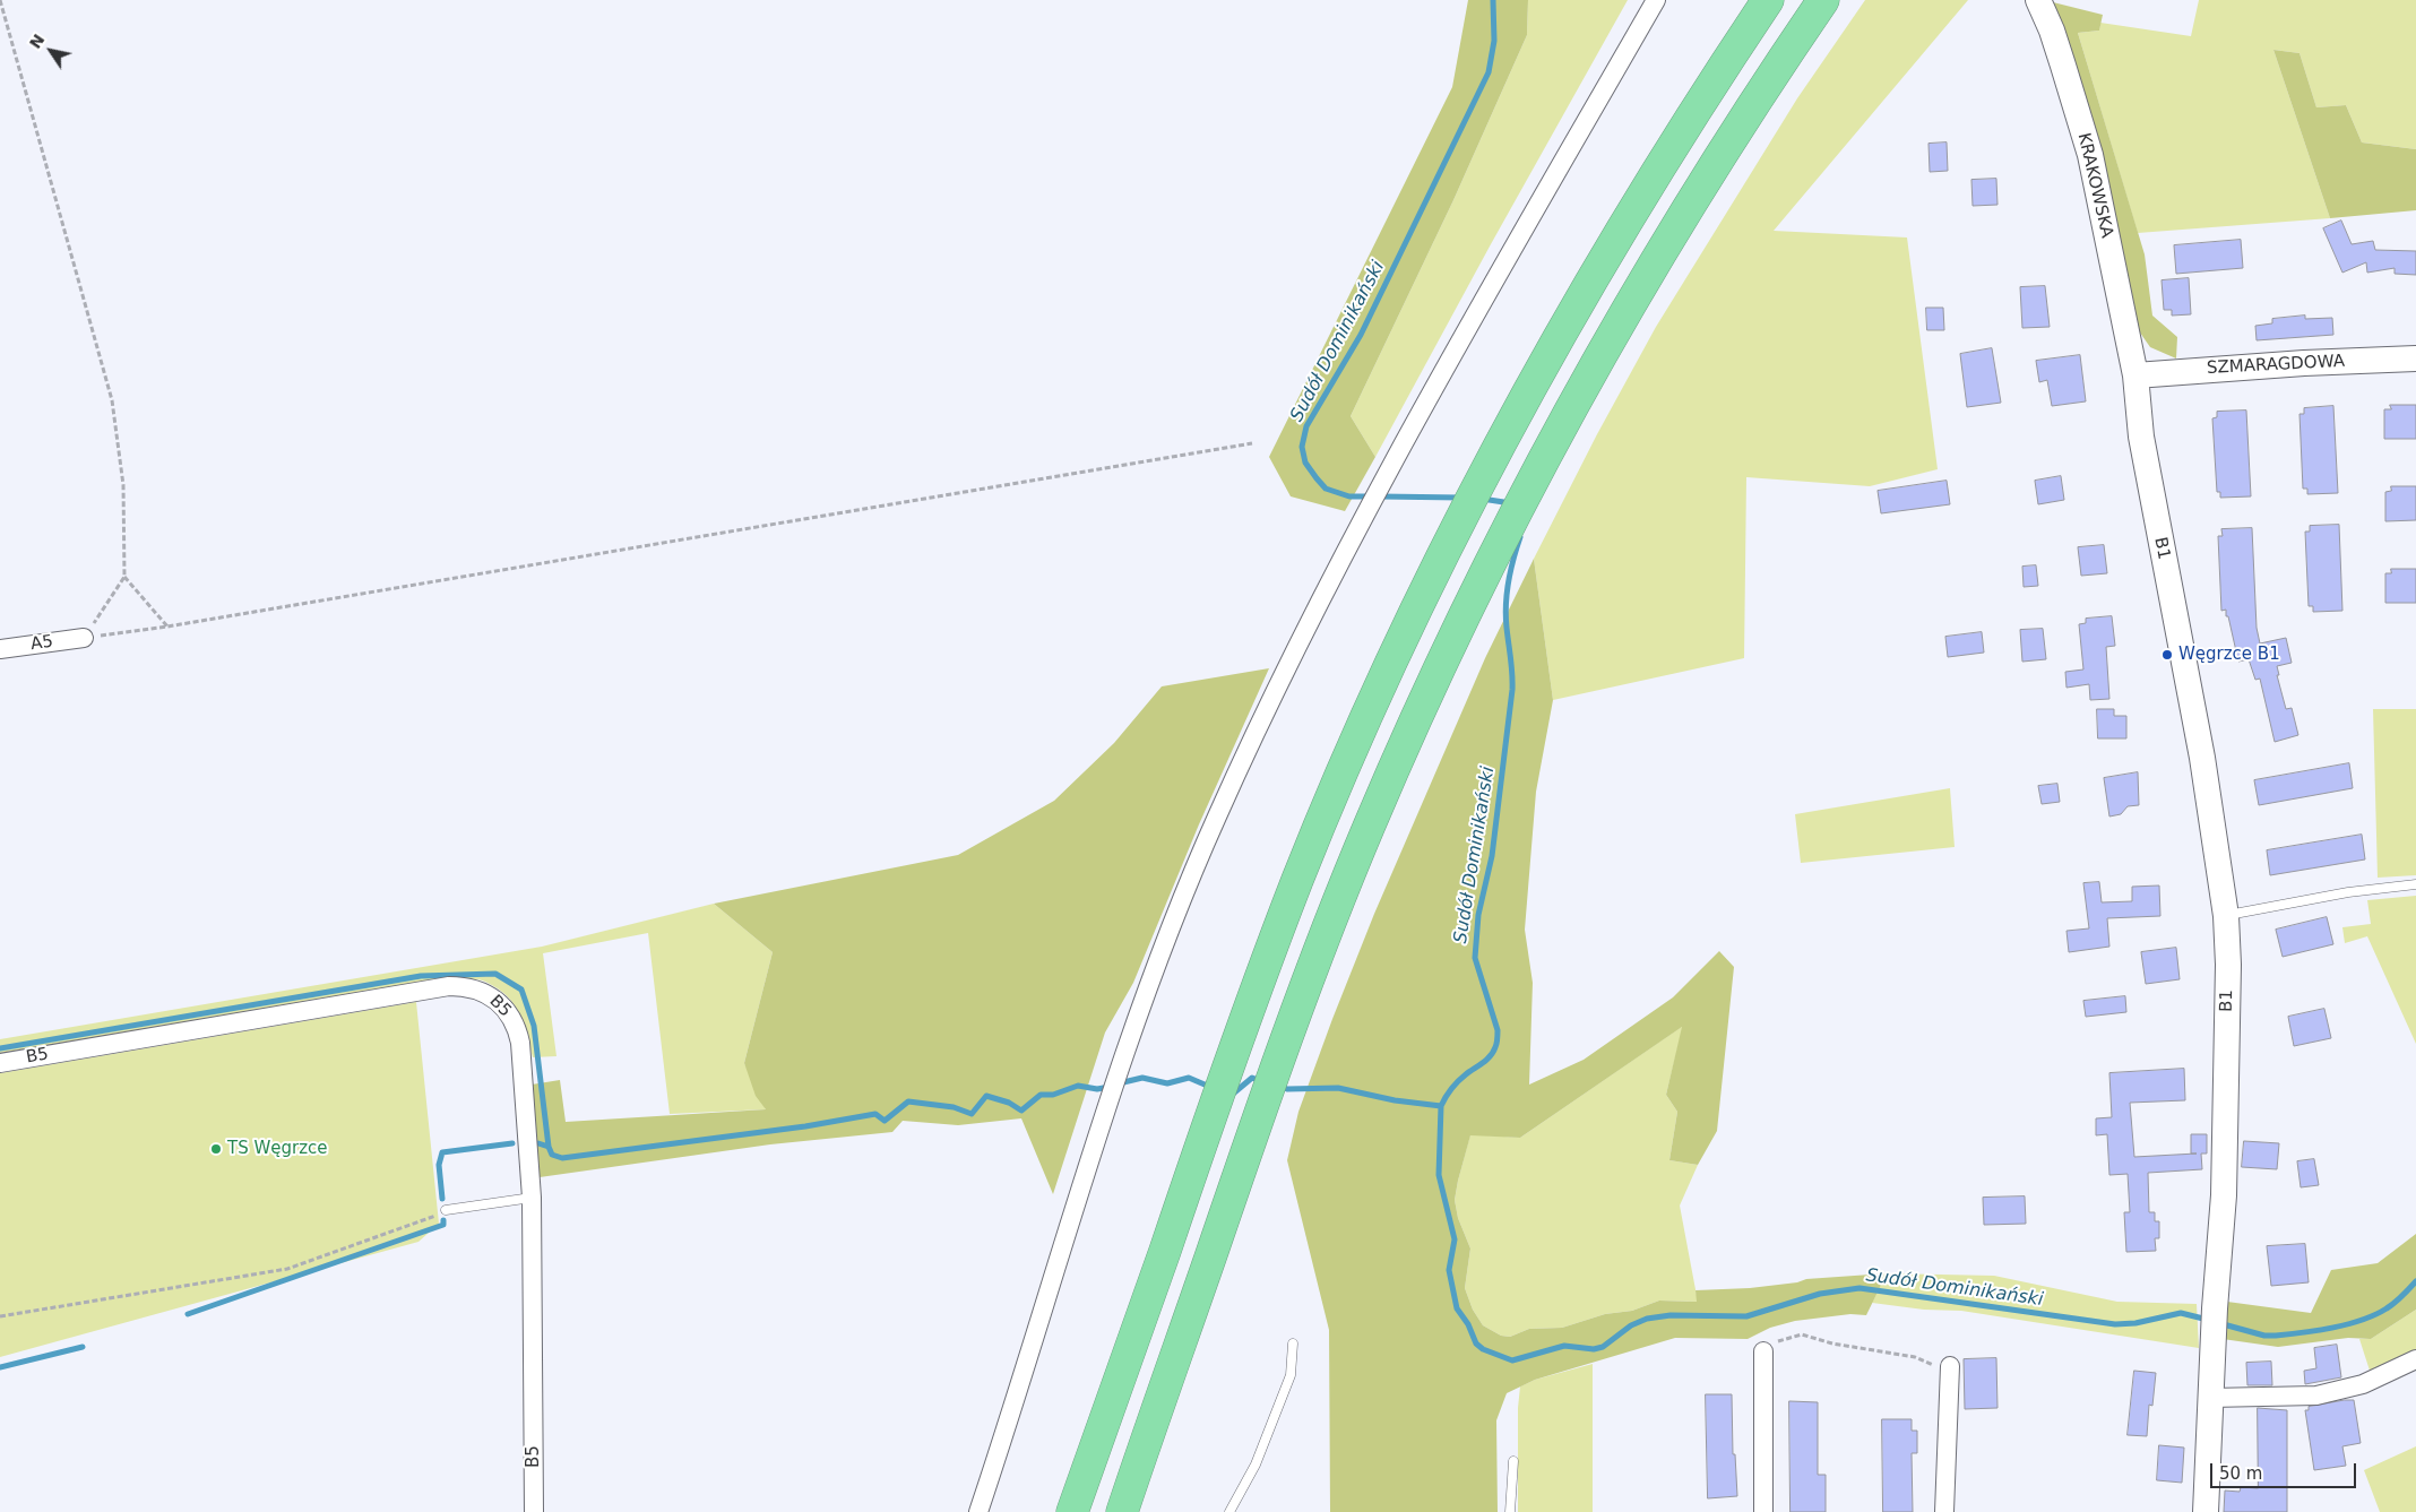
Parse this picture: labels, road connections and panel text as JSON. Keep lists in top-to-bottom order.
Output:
{
  "streets": {
    "street": [
      "KRAKOWSKA",
      "SZMARAGDOWA",
      "B1",
      "A5",
      "B5"
    ]
  },
  "crossings": [
    ["KRAKOWSKA", "SZMARAGDOWA"],
    ["KRAKOWSKA", "B1"]
  ],
  "water": ["Sudół Dominikański"],
  "places": ["Węgrzce B1", "TS Węgrzce"],
  "scale_bar": "50 m",
  "north": "top left"
}
